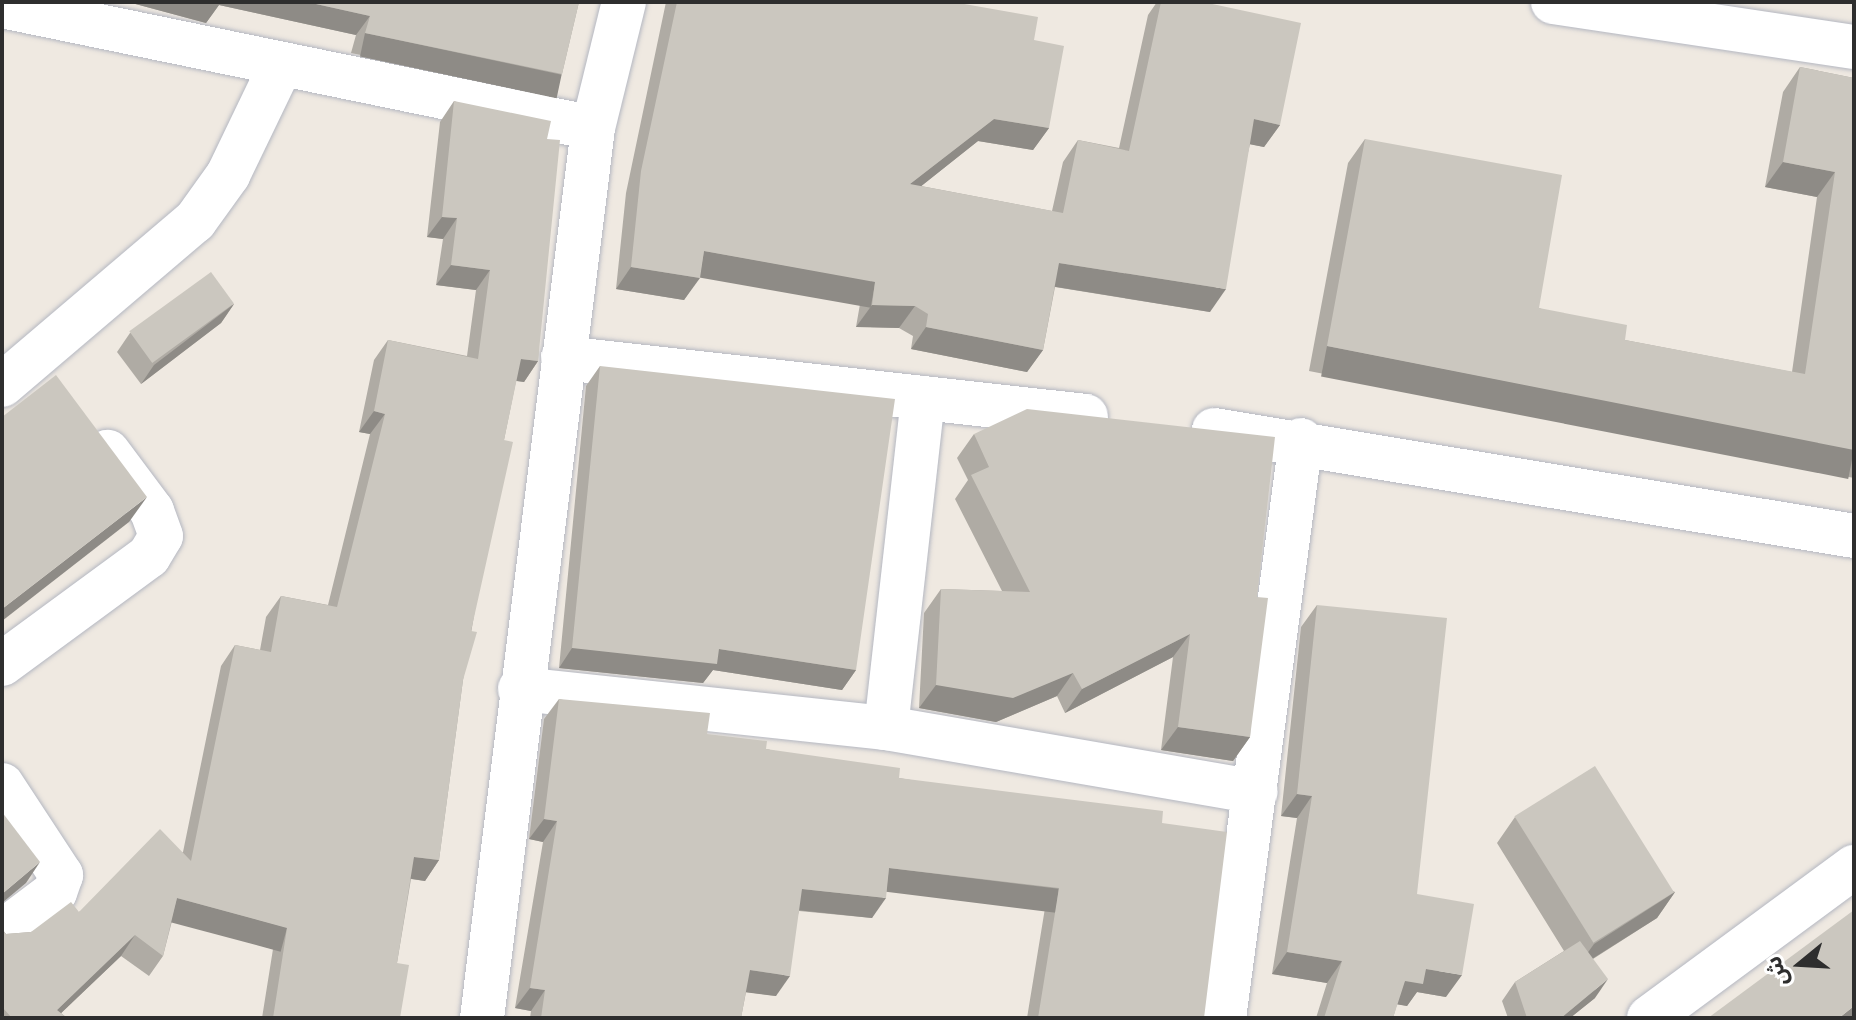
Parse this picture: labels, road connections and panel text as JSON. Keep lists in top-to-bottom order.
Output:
{
  "north": "left"
}
